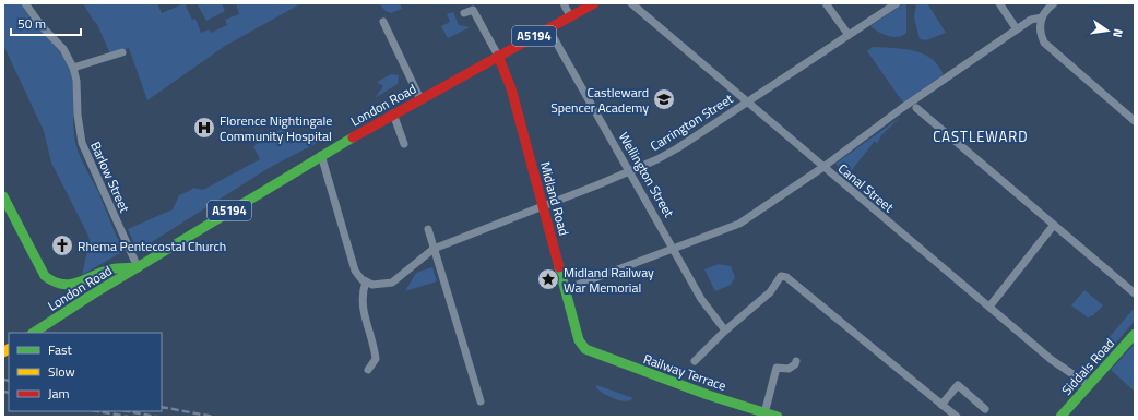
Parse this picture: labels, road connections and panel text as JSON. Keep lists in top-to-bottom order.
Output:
{
  "streets": {
    "main road": [
      "A5194",
      "London Road",
      "Midland Road",
      "Siddals Road",
      "Railway Terrace"
    ],
    "street": [
      "Carrington Street",
      "Wellington Street",
      "Barlow Street",
      "Canal Street"
    ]
  },
  "crossings": [
    ["London Road", "Wellington Street"],
    ["London Road", "Barlow Street"],
    ["London Road", "Midland Road"],
    ["Carrington Street", "Wellington Street"],
    ["Carrington Street", "Canal Street"],
    ["Carrington Street", "Midland Road"],
    ["Canal Street", "Siddals Road"],
    ["Midland Road", "Railway Terrace"]
  ],
  "districts": ["CASTLEWARD"],
  "places": {
    "school or university": ["Castleward Spencer Academy"],
    "hospital": ["Florence Nightingale Community Hospital"],
    "church": ["Rhema Pentecostal Church"],
    "place": ["Midland Railway War Memorial"]
  },
  "legend": ["Fast", "Slow", "Jam"],
  "scale_bar": "50 m",
  "north": "right"
}
